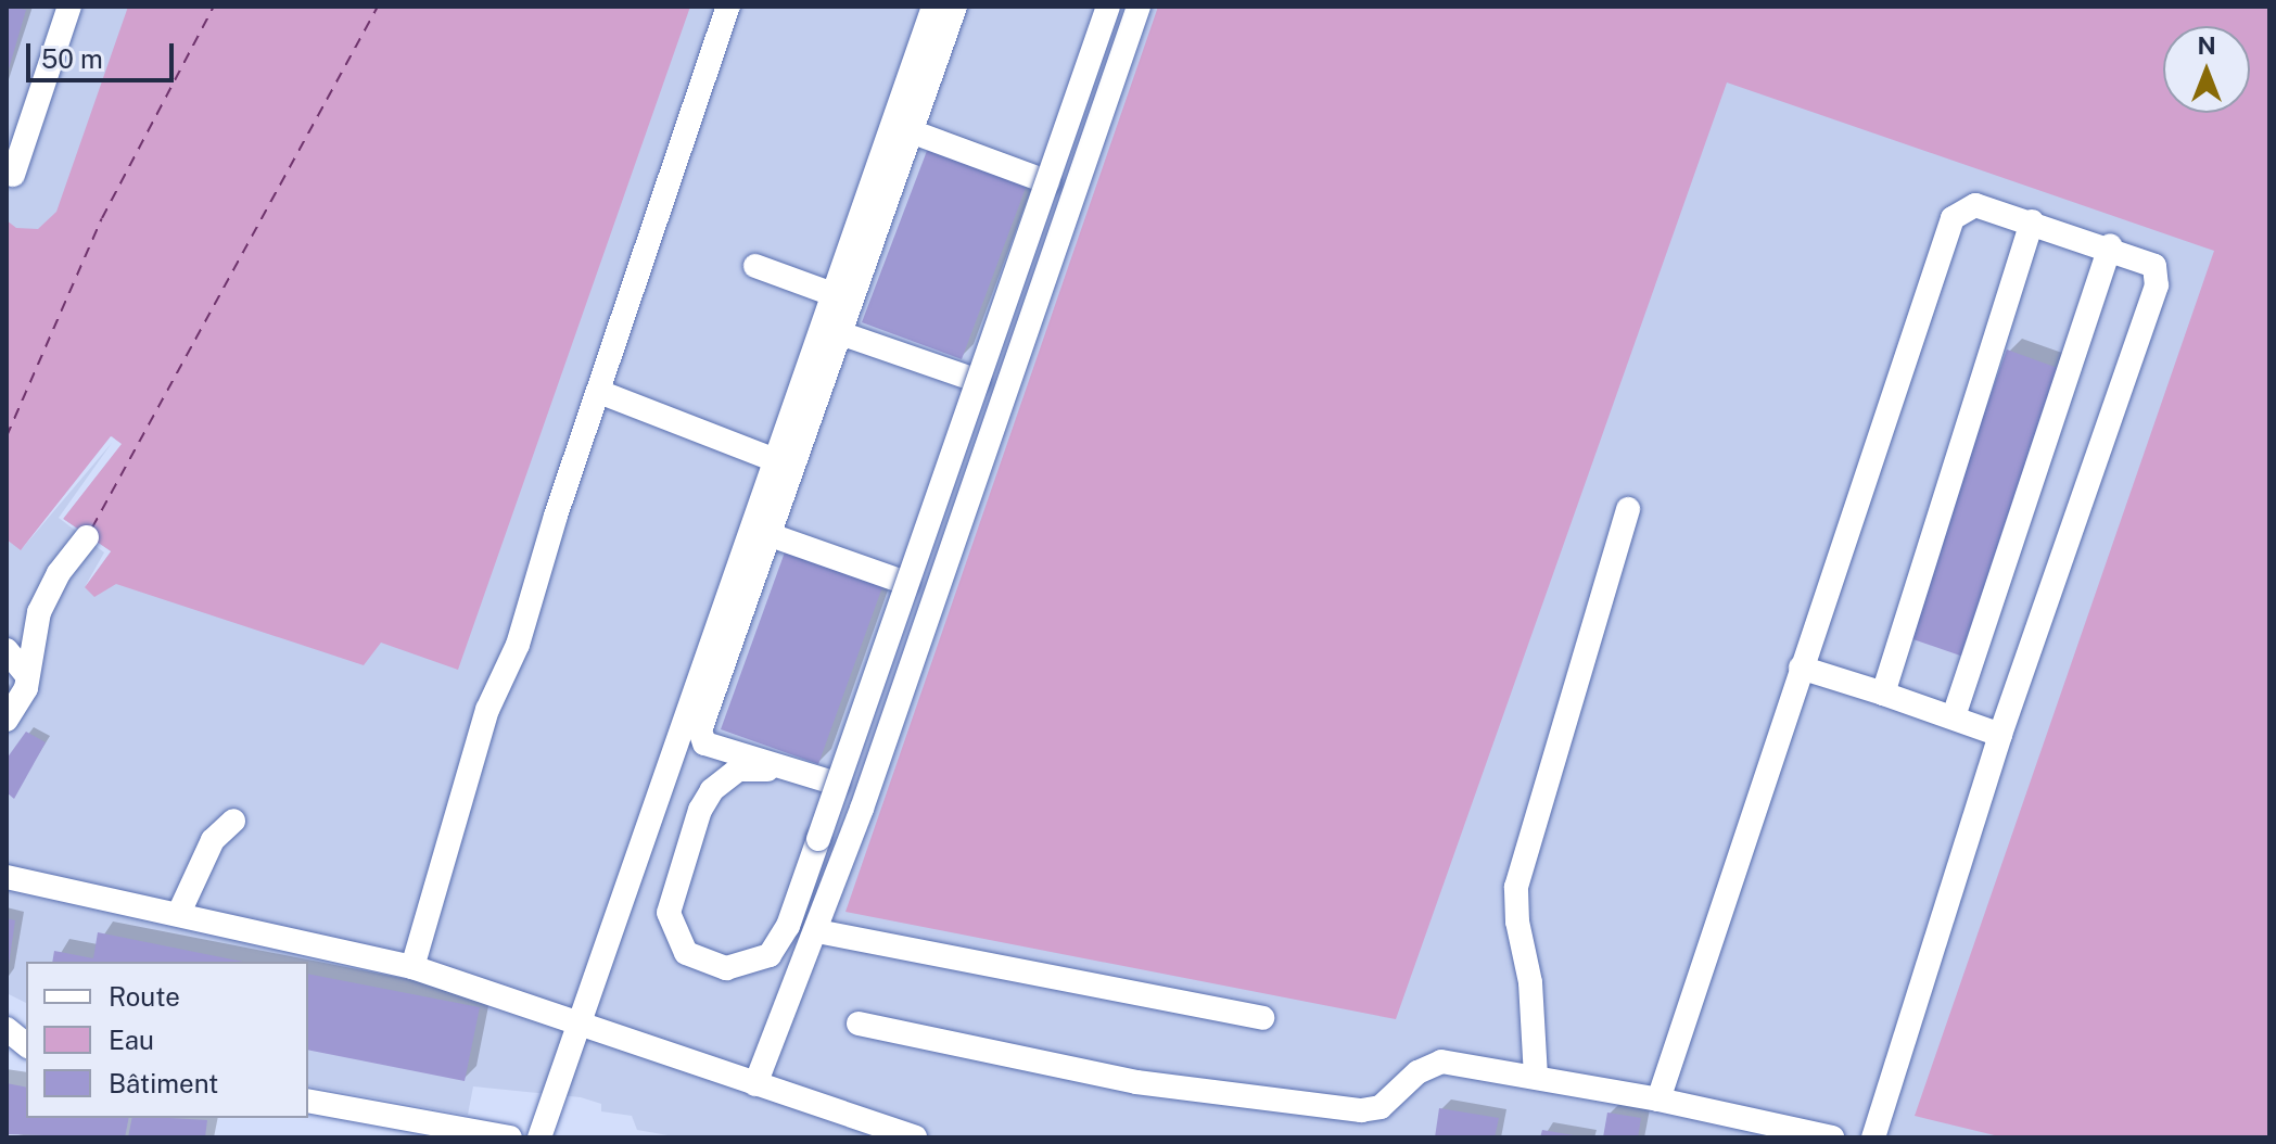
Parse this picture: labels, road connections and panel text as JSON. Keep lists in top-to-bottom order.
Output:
{
  "legend": ["Route", "Eau", "Bâtiment"],
  "scale_bar": "50 m",
  "north": "top"
}
